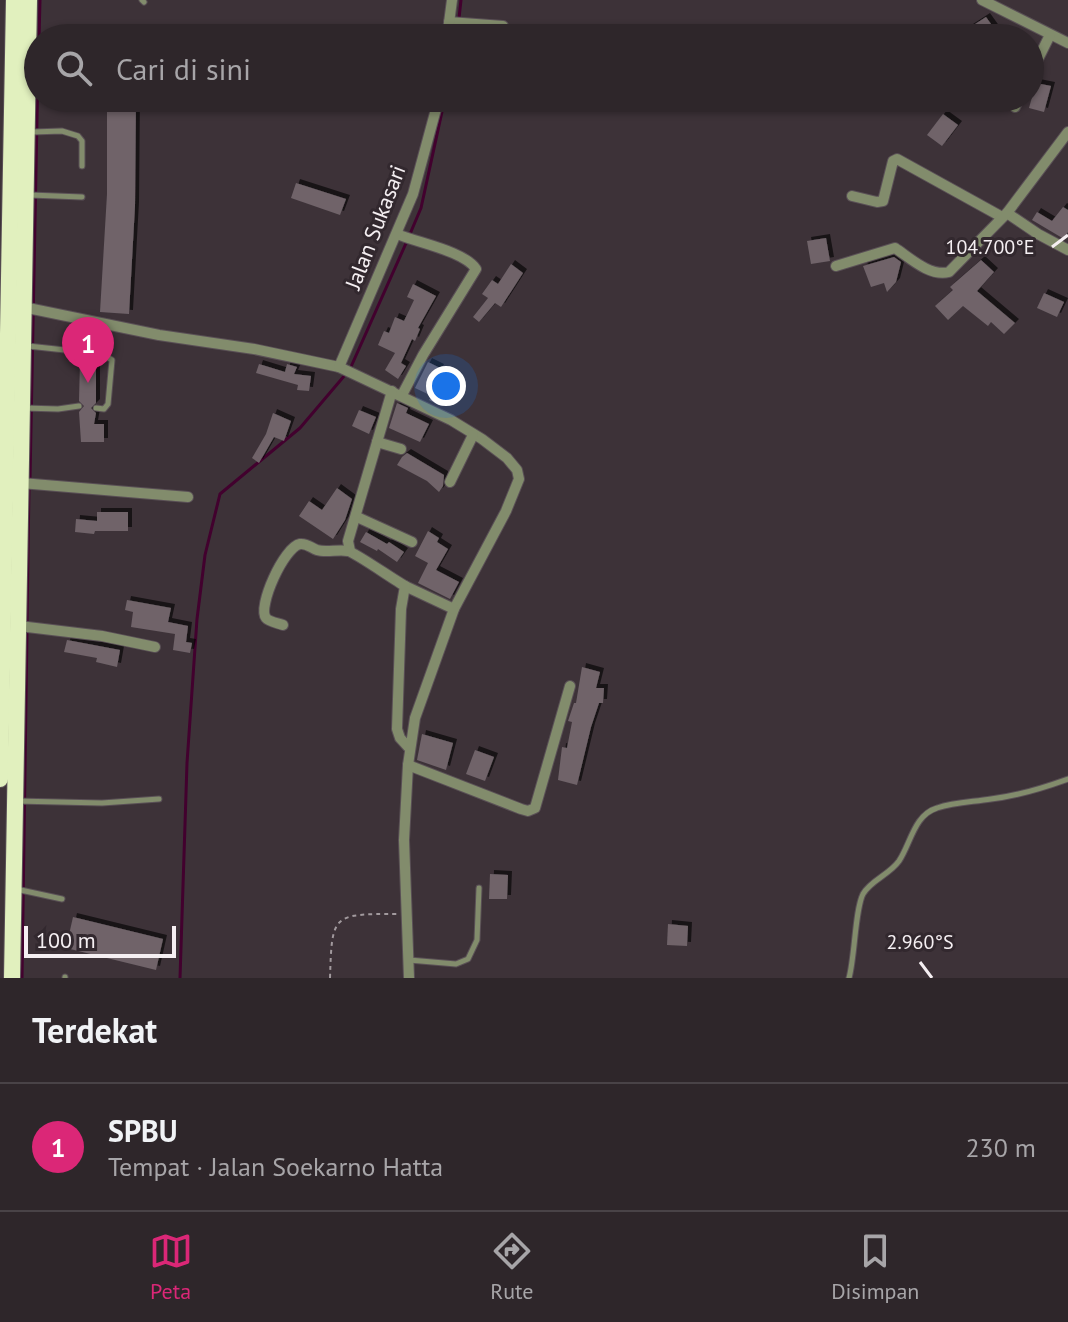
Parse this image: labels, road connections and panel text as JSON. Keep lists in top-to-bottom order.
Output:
{
  "streets": {
    "street": ["Jalan Sukasari"]
  },
  "scale_bar": "100 m",
  "page": {
    "search": "Cari di sini",
    "pins": "1",
    "scale": "100 m",
    "heading": "Terdekat",
    "list": [
      {
        "mark": "1",
        "name": "SPBU",
        "note": "Tempat · Jalan Soekarno Hatta",
        "value": "230 m"
      }
    ],
    "nav": ["Peta", "Rute", "Disimpan"]
  },
  "coordinates": ["104.700°E", "2.960°S"]
}
